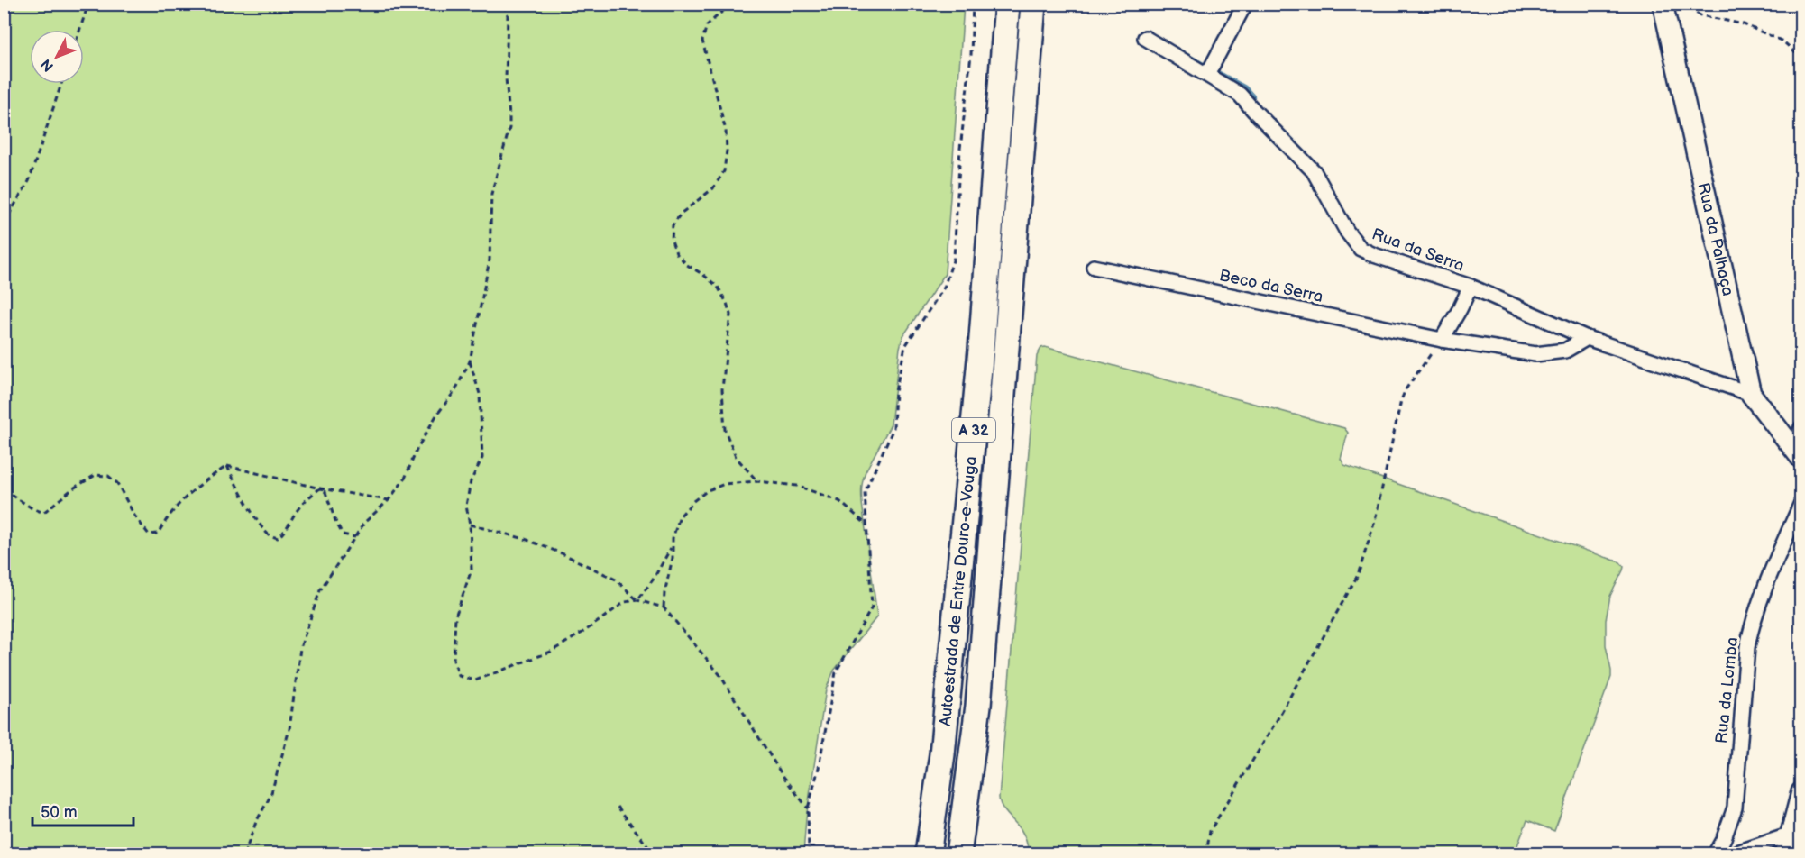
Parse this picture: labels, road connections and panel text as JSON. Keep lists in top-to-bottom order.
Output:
{
  "streets": {
    "highway": ["A 32", "Autoestrada de Entre Douro-e-Vouga"],
    "street": [
      "Rua da Palhaça",
      "Rua da Serra",
      "Beco da Serra",
      "Rua da Lomba"
    ]
  },
  "crossings": [
    ["Rua da Palhaça", "Rua da Serra"],
    ["Rua da Serra", "Beco da Serra"]
  ],
  "scale_bar": "50 m",
  "north": "bottom left"
}
